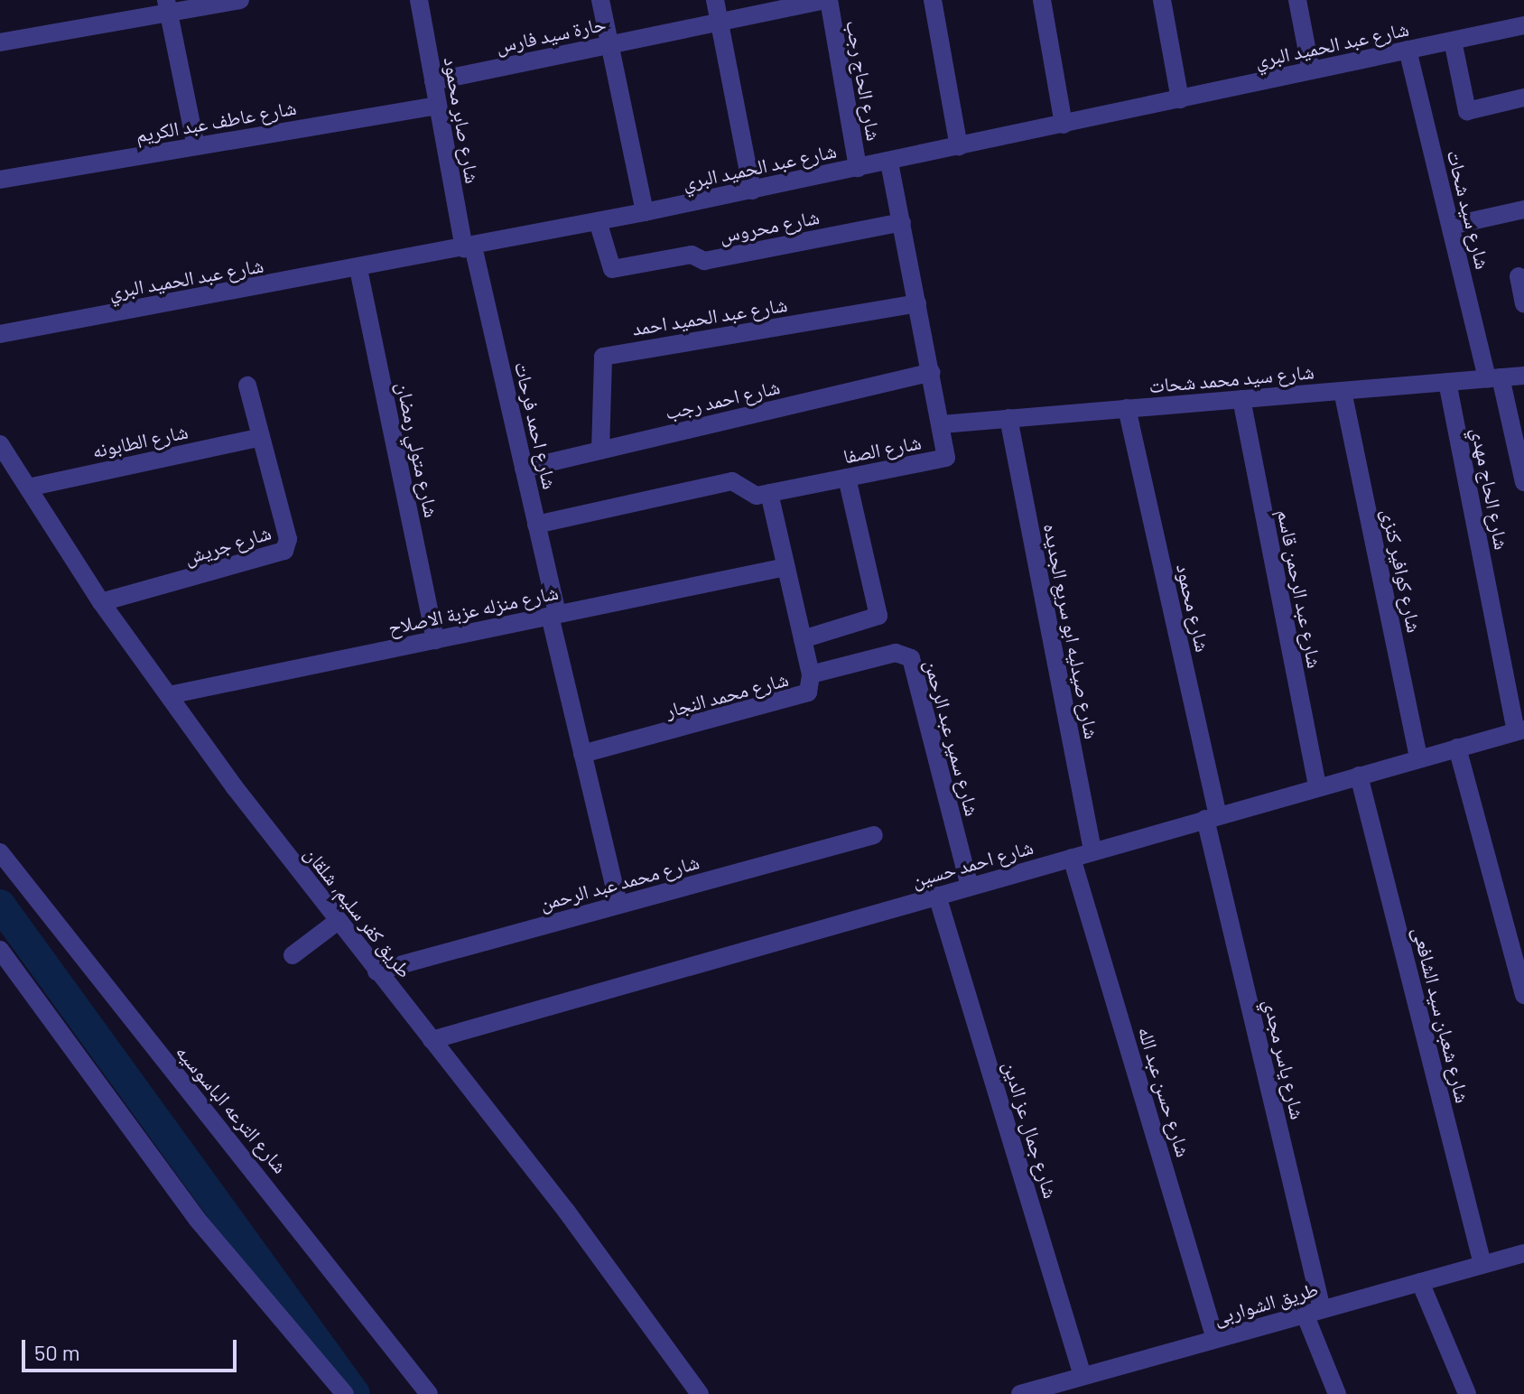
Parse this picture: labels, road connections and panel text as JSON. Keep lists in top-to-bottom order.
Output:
{
  "streets": {
    "street": [
      "حارة سيد فارس",
      "شارع عبد الحميد البري",
      "شارع الحاج رجب",
      "شارع صابر محمود",
      "شارع عاطف عبد الكريم",
      "شارع سيد شحات",
      "شارع محروس",
      "شارع عبد الحميد احمد",
      "شارع سيد محمد شحات",
      "شارع احمد رجب",
      "شارع احمد فرحات",
      "شارع الطابونه",
      "شارع الصفا",
      "شارع متولي رمضان",
      "شارع الحاج مهدي",
      "شارع جريش",
      "شارع كوافير كنزى",
      "شارع عبد الرحمن قاسم",
      "شارع محمود",
      "شارع منزله عزبة الاصلاح",
      "شارع صيدليه ابو سريع الجديده",
      "شارع محمد النجار",
      "شارع سمير عبد الرحمن",
      "شارع احمد حسين",
      "شارع محمد عبد الرحمن",
      "طريق كفر سليم, شلقان",
      "شارع شعبان سيد الشافعى",
      "شارع ياسر مجدي",
      "شارع حسن عبد الله",
      "شارع الترعه الباسوسيه",
      "شارع جمال عز الدين",
      "طريق الشواربى"
    ]
  },
  "crossings": [
    ["حارة سيد فارس", "شارع الحاج رجب"],
    ["حارة سيد فارس", "شارع صابر محمود"],
    ["شارع عبد الحميد البري", "شارع الحاج رجب"],
    ["شارع عبد الحميد البري", "شارع صابر محمود"],
    ["شارع عبد الحميد البري", "شارع سيد شحات"],
    ["شارع عبد الحميد البري", "شارع محروس"],
    ["شارع عبد الحميد البري", "شارع احمد فرحات"],
    ["شارع عبد الحميد البري", "شارع الصفا"],
    ["شارع عبد الحميد البري", "شارع متولي رمضان"],
    ["شارع صابر محمود", "شارع عاطف عبد الكريم"],
    ["شارع صابر محمود", "شارع احمد فرحات"],
    ["شارع سيد شحات", "شارع سيد محمد شحات"],
    ["شارع محروس", "شارع الصفا"],
    ["شارع عبد الحميد احمد", "شارع احمد رجب"],
    ["شارع عبد الحميد احمد", "شارع الصفا"],
    ["شارع سيد محمد شحات", "شارع الصفا"],
    ["شارع سيد محمد شحات", "شارع الحاج مهدي"],
    ["شارع سيد محمد شحات", "شارع كوافير كنزى"],
    ["شارع سيد محمد شحات", "شارع عبد الرحمن قاسم"],
    ["شارع سيد محمد شحات", "شارع محمود"],
    ["شارع سيد محمد شحات", "شارع صيدليه ابو سريع الجديده"],
    ["شارع احمد رجب", "شارع احمد فرحات"],
    ["شارع احمد رجب", "شارع الصفا"],
    ["شارع احمد فرحات", "شارع الصفا"],
    ["شارع احمد فرحات", "شارع منزله عزبة الاصلاح"],
    ["شارع احمد فرحات", "شارع محمد النجار"],
    ["شارع احمد فرحات", "شارع محمد عبد الرحمن"],
    ["شارع الطابونه", "شارع جريش"],
    ["شارع الطابونه", "طريق كفر سليم, شلقان"],
    ["شارع الصفا", "شارع محمد النجار"],
    ["شارع متولي رمضان", "شارع منزله عزبة الاصلاح"],
    ["شارع الحاج مهدي", "شارع احمد حسين"],
    ["شارع جريش", "طريق كفر سليم, شلقان"],
    ["شارع كوافير كنزى", "شارع احمد حسين"],
    ["شارع عبد الرحمن قاسم", "شارع احمد حسين"],
    ["شارع محمود", "شارع احمد حسين"],
    ["شارع محمود", "شارع ياسر مجدي"],
    ["شارع منزله عزبة الاصلاح", "شارع محمد النجار"],
    ["شارع منزله عزبة الاصلاح", "طريق كفر سليم, شلقان"],
    ["شارع صيدليه ابو سريع الجديده", "شارع احمد حسين"],
    ["شارع محمد النجار", "شارع سمير عبد الرحمن"],
    ["شارع سمير عبد الرحمن", "شارع احمد حسين"],
    ["شارع احمد حسين", "طريق كفر سليم, شلقان"],
    ["شارع احمد حسين", "شارع شعبان سيد الشافعى"],
    ["شارع احمد حسين", "شارع ياسر مجدي"],
    ["شارع احمد حسين", "شارع حسن عبد الله"],
    ["شارع احمد حسين", "شارع جمال عز الدين"],
    ["شارع محمد عبد الرحمن", "طريق كفر سليم, شلقان"],
    ["شارع شعبان سيد الشافعى", "طريق الشواربى"],
    ["شارع ياسر مجدي", "طريق الشواربى"],
    ["شارع حسن عبد الله", "طريق الشواربى"],
    ["شارع جمال عز الدين", "طريق الشواربى"]
  ],
  "scale_bar": "50 m"
}
